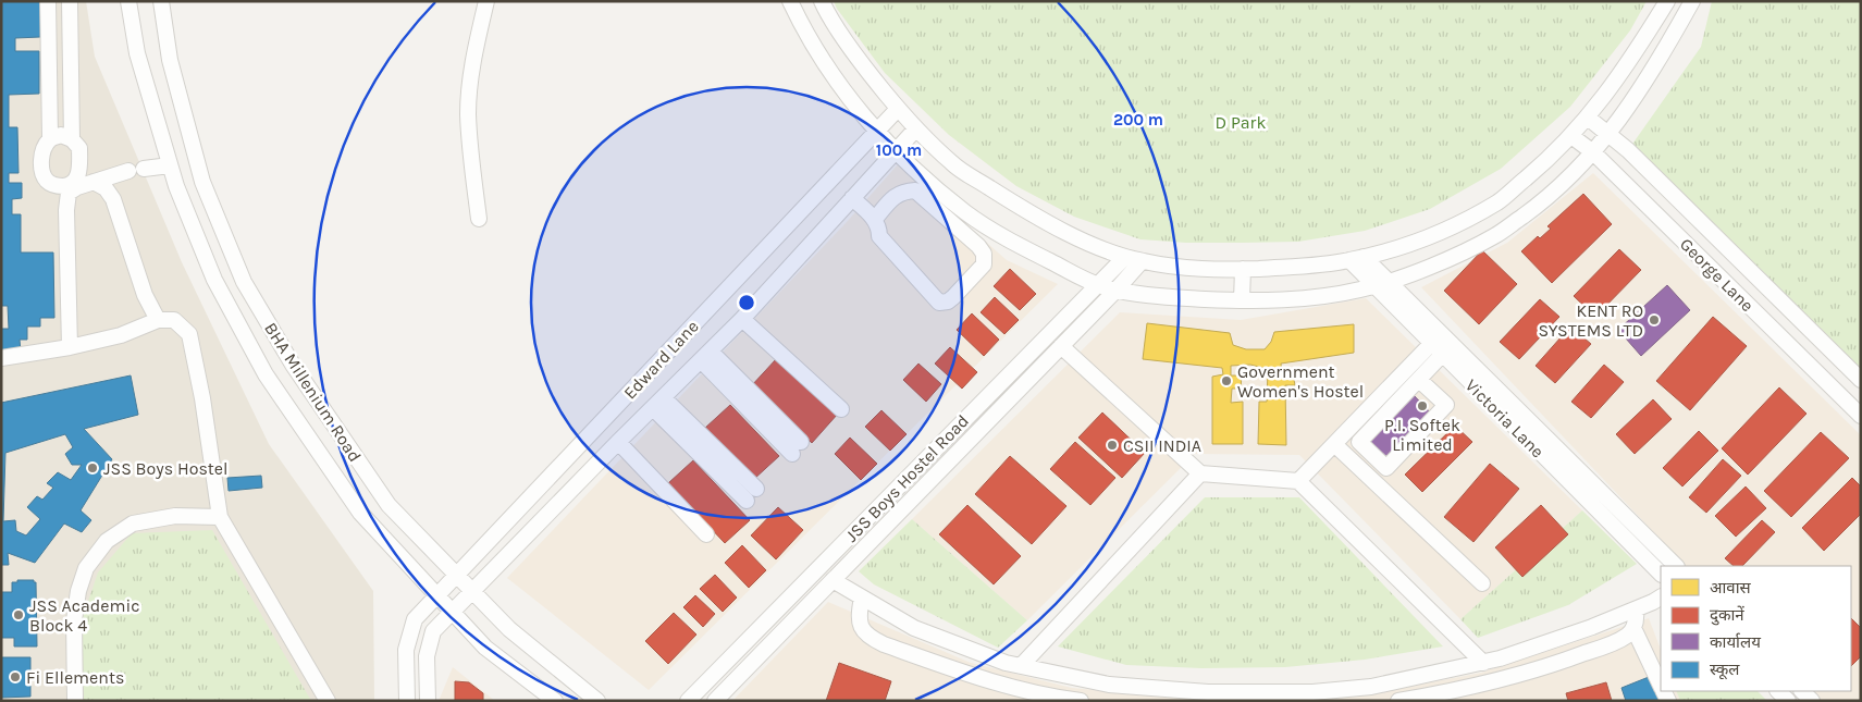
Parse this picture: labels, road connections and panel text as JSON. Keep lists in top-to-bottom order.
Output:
{
  "streets": {
    "street": [
      "George Lane",
      "Edward Lane",
      "BHA Millenium Road",
      "Victoria Lane",
      "JSS Boys Hostel Road"
    ]
  },
  "crossings": [
    ["Edward Lane", "BHA Millenium Road"]
  ],
  "parks": ["D Park"],
  "places": [
    "KENT RO SYSTEMS LTD",
    "Government Women's Hostel",
    "P.I. Softek Limited",
    "CSII INDIA",
    "JSS Boys Hostel",
    "JSS Academic Block 4",
    "Fi Ellements"
  ],
  "legend": [
    "आवास",
    "दुकानें",
    "कार्यालय",
    "स्कूल"
  ],
  "rings": ["200 m", "100 m"]
}
